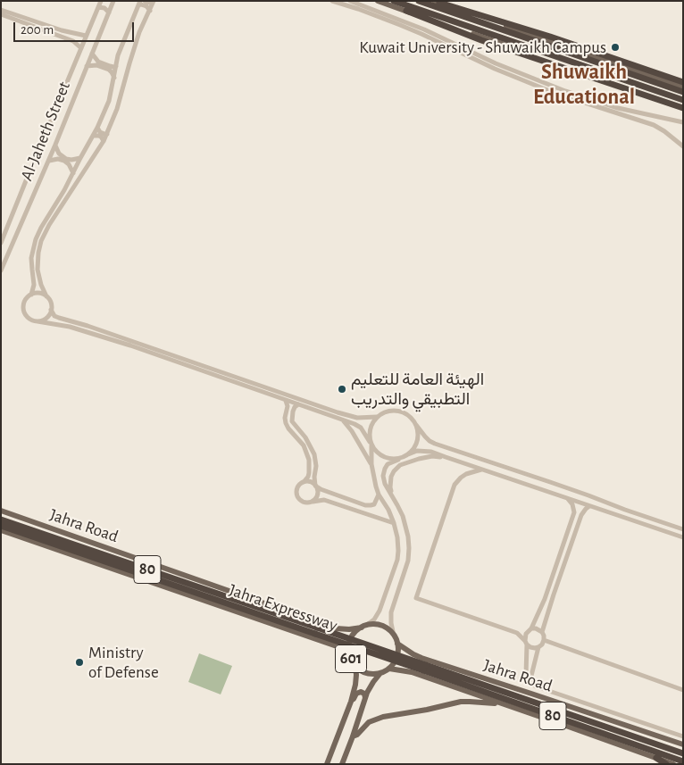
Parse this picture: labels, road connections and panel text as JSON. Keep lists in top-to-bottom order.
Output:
{
  "streets": {
    "highway": ["80", "Jahra Expressway"],
    "main road": ["Jahra Road", "601"],
    "street": ["Al-Jaheth Street"]
  },
  "crossings": [
    ["Jahra Road", "601"]
  ],
  "districts": ["Shuwaikh Educational"],
  "places": ["Kuwait University - Shuwaikh Campus", "الهيئة العامة للتعليم التطبيقي والتدريب", "Ministry of Defense"],
  "scale_bar": "200 m"
}
